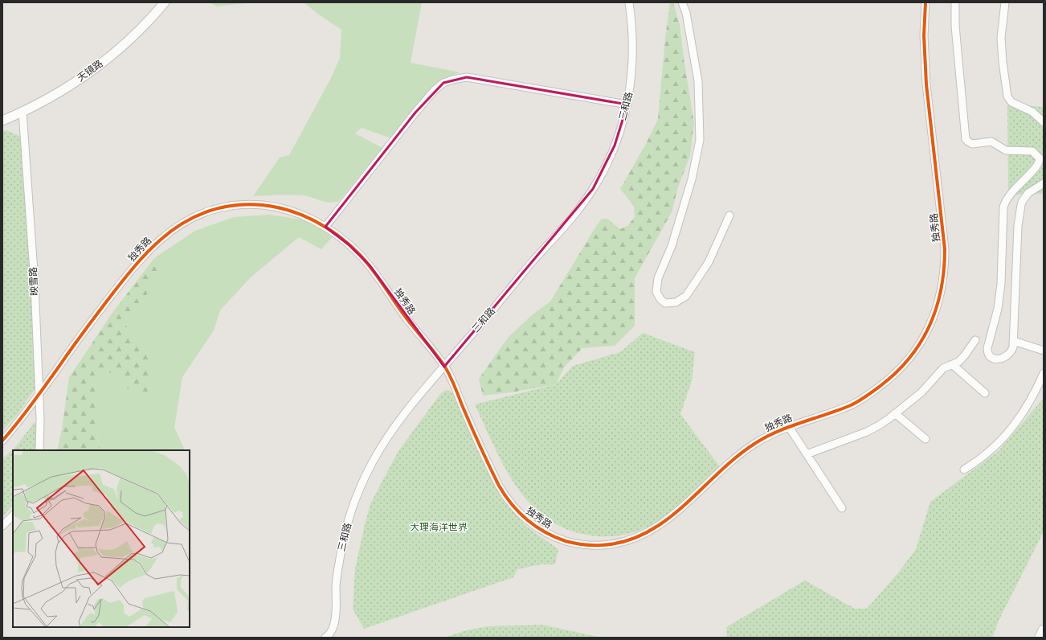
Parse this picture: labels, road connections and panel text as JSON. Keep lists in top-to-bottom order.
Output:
{
  "streets": {
    "street": [
      "天镜路",
      "三和路",
      "独秀路",
      "映雪路"
    ]
  },
  "crossings": [
    ["天镜路", "映雪路"],
    ["三和路", "独秀路"],
    ["独秀路", "映雪路"]
  ],
  "parks": ["大理海洋世界"]
}
